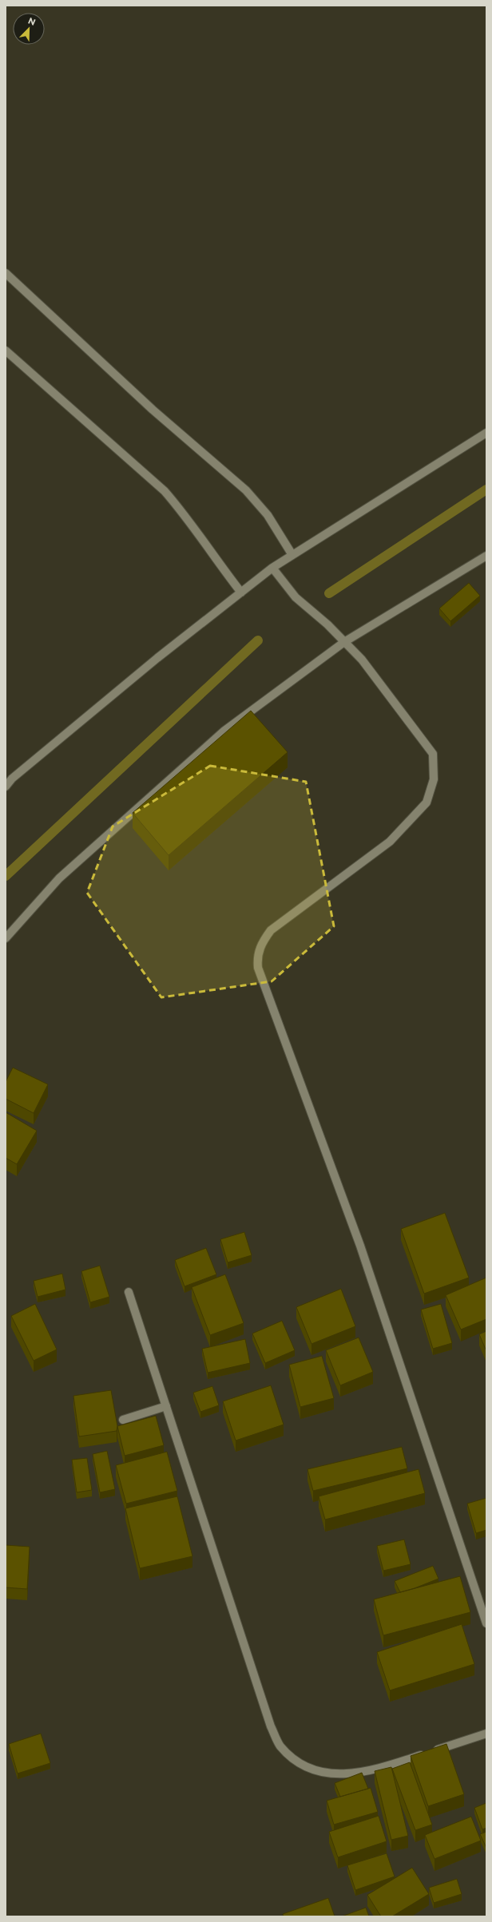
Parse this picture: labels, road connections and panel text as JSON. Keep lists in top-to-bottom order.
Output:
{
  "north": "top right"
}
